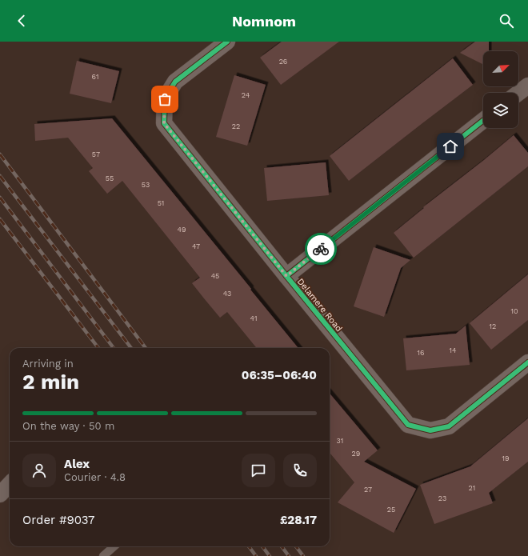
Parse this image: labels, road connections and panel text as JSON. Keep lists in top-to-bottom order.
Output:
{
  "streets": {
    "street": ["Delamere Road"]
  },
  "house_numbers": [
    "26",
    "61",
    "24",
    "22",
    "57",
    "55",
    "53",
    "51",
    "49",
    "47",
    "45",
    "43",
    "10",
    "41",
    "12",
    "14",
    "16",
    "31",
    "29",
    "19",
    "21",
    "27",
    "23",
    "25"
  ],
  "north": "top right",
  "page": {
    "header": "Nomnom",
    "heading": ["2 min", "Arriving in", "06:35–06:40"],
    "panel": [
      "Alex",
      "Courier · 4.8",
      "Order #9037",
      "£28.17"
    ],
    "bar": "On the way · 50 m"
  }
}
